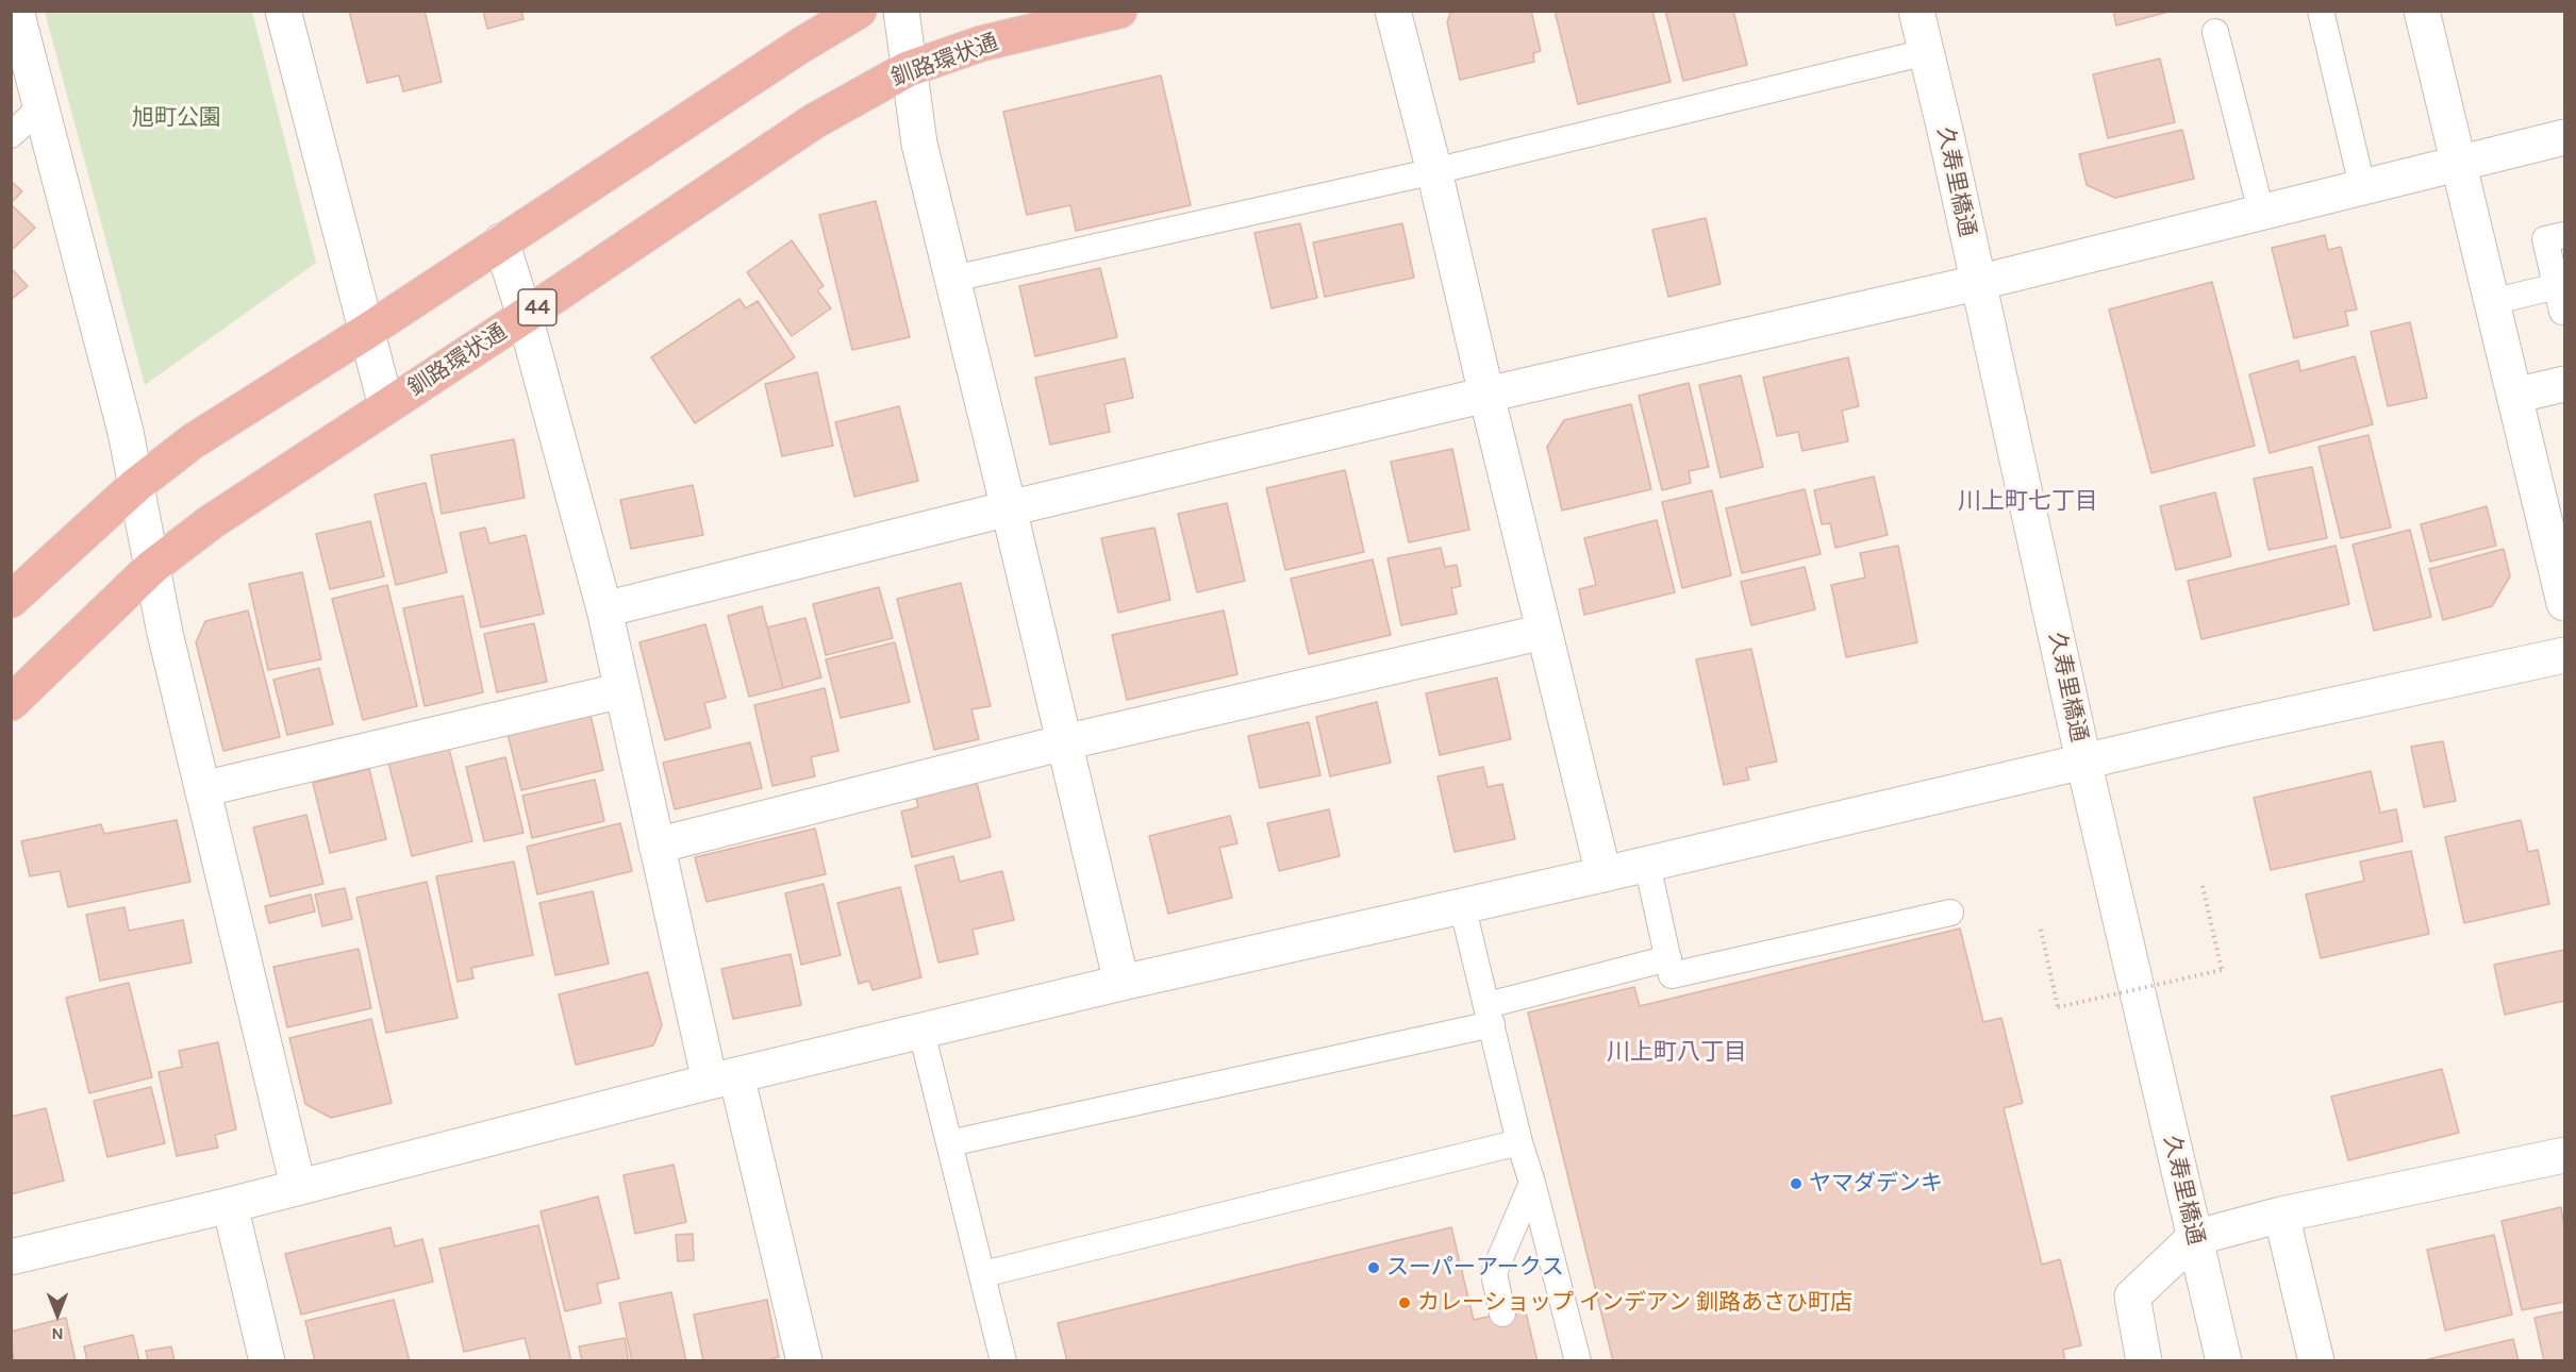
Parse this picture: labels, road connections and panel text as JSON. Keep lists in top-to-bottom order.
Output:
{
  "streets": {
    "highway": ["釧路環状通", "44"],
    "street": ["久寿里橋通"]
  },
  "districts": ["川上町七丁目", "川上町八丁目"],
  "parks": ["旭町公園"],
  "places": ["ヤマダデンキ", "スーパーアークス", "カレーショップ インデアン 釧路あさひ町店"],
  "north": "bottom"
}
